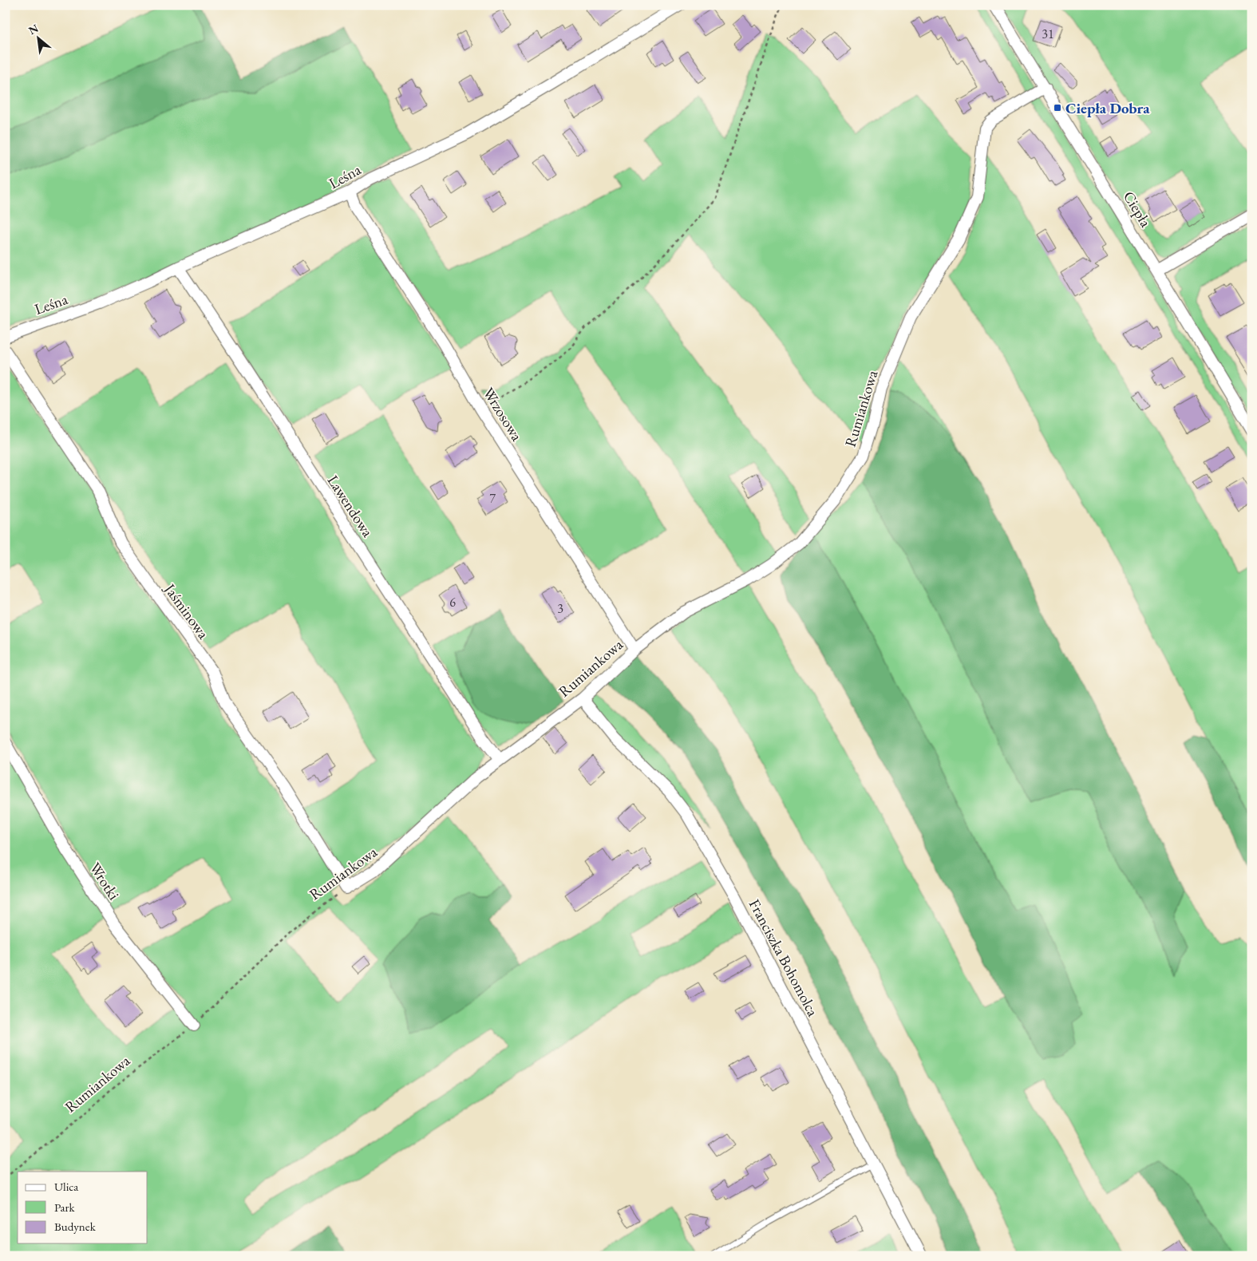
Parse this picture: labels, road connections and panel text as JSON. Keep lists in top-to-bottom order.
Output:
{
  "streets": {
    "street": [
      "Leśna",
      "Ciepła",
      "Rumiankowa",
      "Wrzosowa",
      "Lawendowa",
      "Jaśminowa",
      "Wrotki",
      "Franciszka Bohomolca"
    ]
  },
  "crossings": [
    ["Leśna", "Wrzosowa"],
    ["Leśna", "Lawendowa"],
    ["Ciepła", "Rumiankowa"],
    ["Rumiankowa", "Wrzosowa"],
    ["Rumiankowa", "Lawendowa"],
    ["Rumiankowa", "Jaśminowa"],
    ["Rumiankowa", "Wrotki"],
    ["Rumiankowa", "Franciszka Bohomolca"]
  ],
  "places": {
    "transit": ["Ciepła Dobra"]
  },
  "house_numbers": [
    "31",
    "7",
    "6",
    "3"
  ],
  "legend": ["Ulica", "Park", "Budynek"],
  "north": "top left"
}
